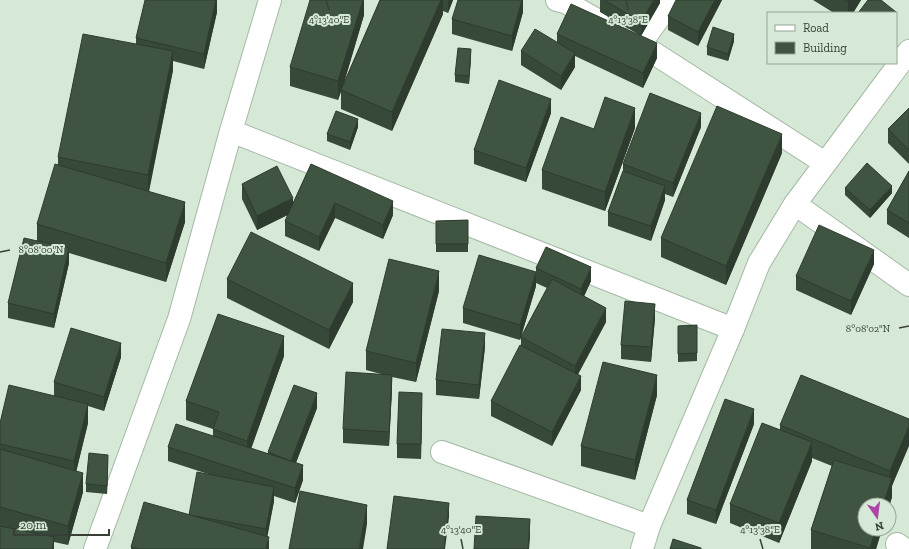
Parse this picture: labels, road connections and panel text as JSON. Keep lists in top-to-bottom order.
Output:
{
  "legend": ["Road", "Building"],
  "scale_bar": "20 m",
  "north": "bottom",
  "coordinates": [
    "4°13'40\"E",
    "4°13'38\"E",
    "8°08'00\"N",
    "8°08'02\"N"
  ]
}
